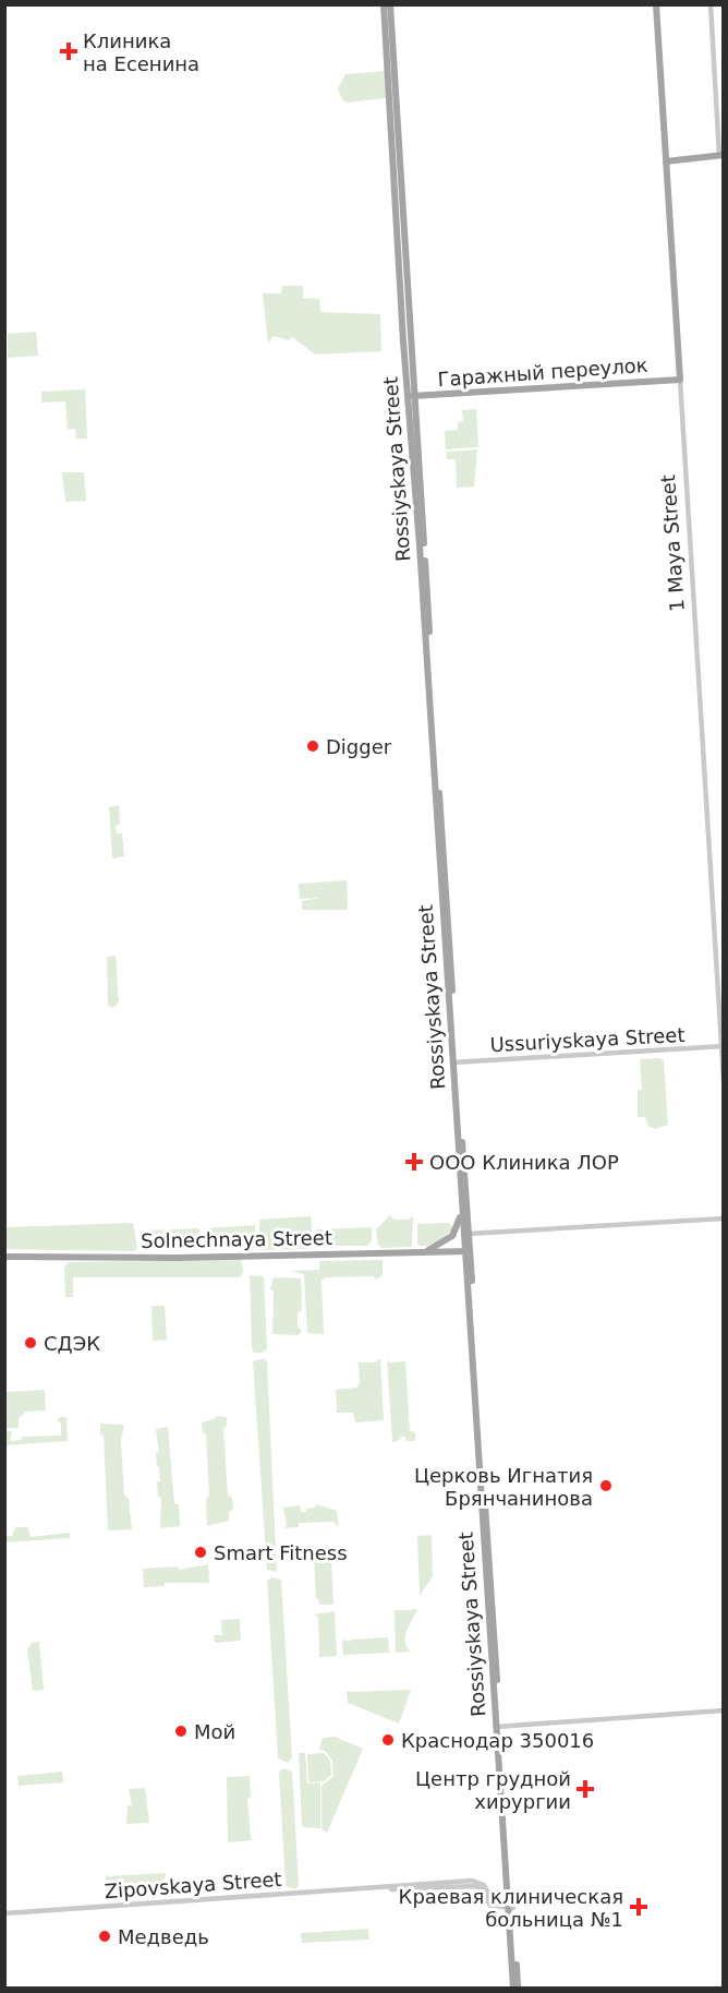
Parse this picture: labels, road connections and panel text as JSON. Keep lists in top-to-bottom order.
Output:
{
  "streets": {
    "main road": [
      "Гаражный переулок",
      "Rossiyskaya Street",
      "1 Maya Street",
      "Solnechnaya Street"
    ],
    "street": ["Ussuriyskaya Street", "Zipovskaya Street"]
  },
  "crossings": [
    ["Гаражный переулок", "Rossiyskaya Street"],
    ["Гаражный переулок", "1 Maya Street"],
    ["Rossiyskaya Street", "Ussuriyskaya Street"],
    ["Rossiyskaya Street", "Solnechnaya Street"],
    ["Rossiyskaya Street", "Zipovskaya Street"],
    ["1 Maya Street", "Ussuriyskaya Street"]
  ],
  "places": {
    "health": [
      "Клиника на Есенина",
      "ООО Клиника ЛОР",
      "Центр грудной хирургии",
      "Краевая клиническая больница №1"
    ],
    "other": [
      "Digger",
      "СДЭК",
      "Церковь Игнатия Брянчанинова",
      "Smart Fitness",
      "Мой",
      "Краснодар 350016",
      "Медведь"
    ]
  }
}
